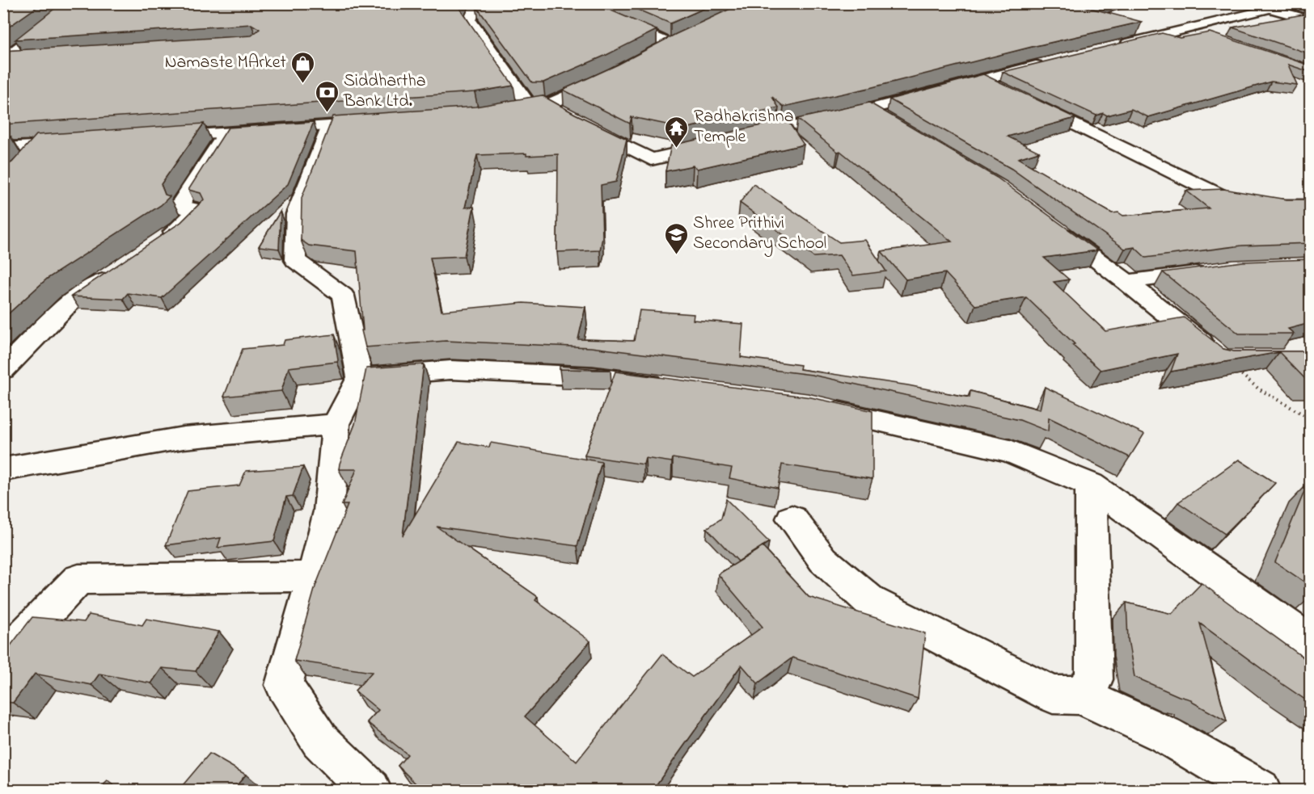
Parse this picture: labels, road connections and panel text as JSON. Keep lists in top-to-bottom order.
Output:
{
  "places": {
    "shop": ["Namaste MArket"],
    "bank": ["Siddhartha Bank Ltd."],
    "temple": ["Radhakrishna Temple"],
    "school or university": ["Shree Prithivi Secondary School"]
  }
}
